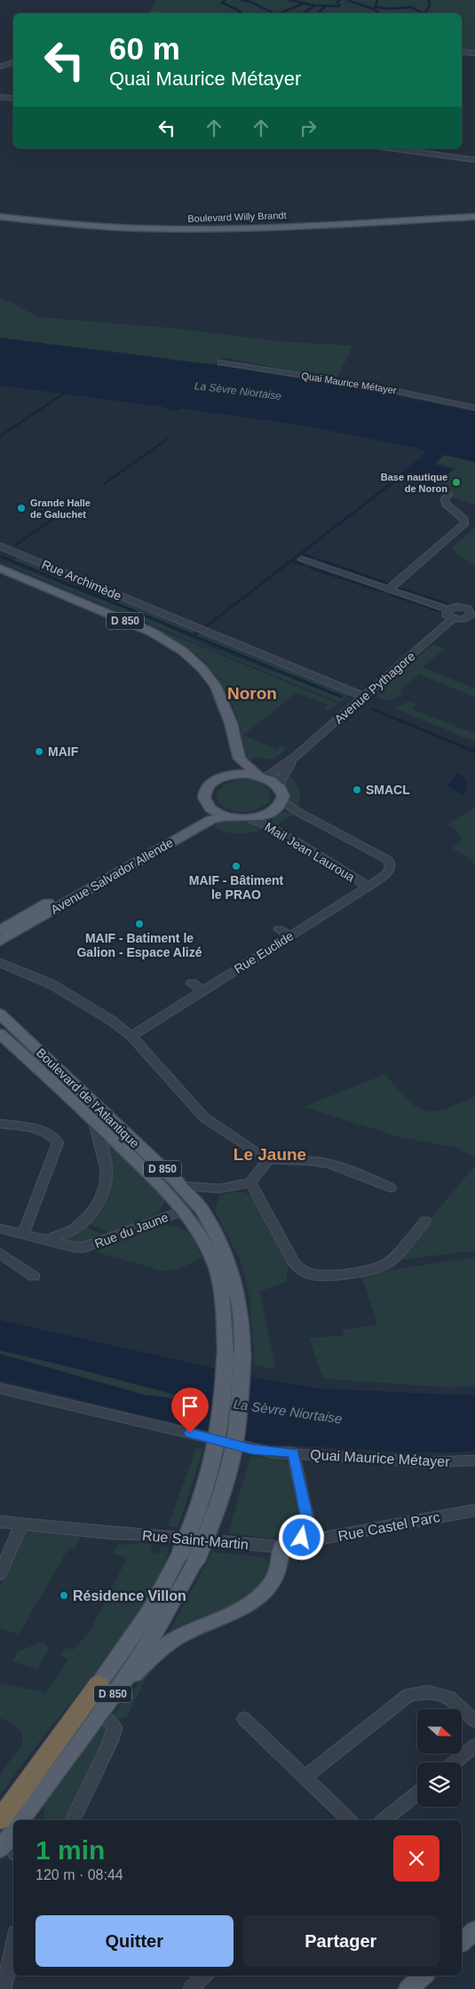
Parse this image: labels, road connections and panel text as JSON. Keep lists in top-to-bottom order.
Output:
{
  "streets": {
    "highway": ["D 850", "Boulevard de l'Atlantique"],
    "main road": ["Boulevard Willy Brandt", "Avenue Salvador Allende"],
    "street": [
      "Quai Maurice Métayer",
      "Rue Archimède",
      "Avenue Pythagore",
      "Mail Jean Lauroua",
      "Rue Euclide",
      "Rue du Jaune",
      "Rue Castel Parc",
      "Rue Saint-Martin"
    ]
  },
  "crossings": [
    ["Rue Archimède", "Avenue Pythagore"],
    ["D 850", "Avenue Pythagore"],
    ["D 850", "Mail Jean Lauroua"],
    ["D 850", "Avenue Salvador Allende"],
    ["D 850", "Rue Euclide"],
    ["Avenue Pythagore", "Mail Jean Lauroua"],
    ["Avenue Pythagore", "Avenue Salvador Allende"],
    ["Avenue Pythagore", "Rue Euclide"],
    ["Mail Jean Lauroua", "Avenue Salvador Allende"],
    ["Mail Jean Lauroua", "Rue Euclide"],
    ["Avenue Salvador Allende", "Rue Euclide"],
    ["Boulevard de l'Atlantique", "Rue du Jaune"]
  ],
  "districts": ["Noron", "Le Jaune"],
  "water": ["La Sèvre Niortaise"],
  "places": [
    "Base nautique de Noron",
    "Grande Halle de Galuchet",
    "MAIF",
    "SMACL",
    "MAIF - Bâtiment le PRAO",
    "MAIF - Batiment le Galion - Espace Alizé",
    "Résidence Villon"
  ],
  "north": "right",
  "page": {
    "turn": ["60 m", "Quai Maurice Métayer"],
    "heading": ["1 min", "120 m · 08:44"],
    "buttons": ["Quitter", "Partager"]
  }
}
